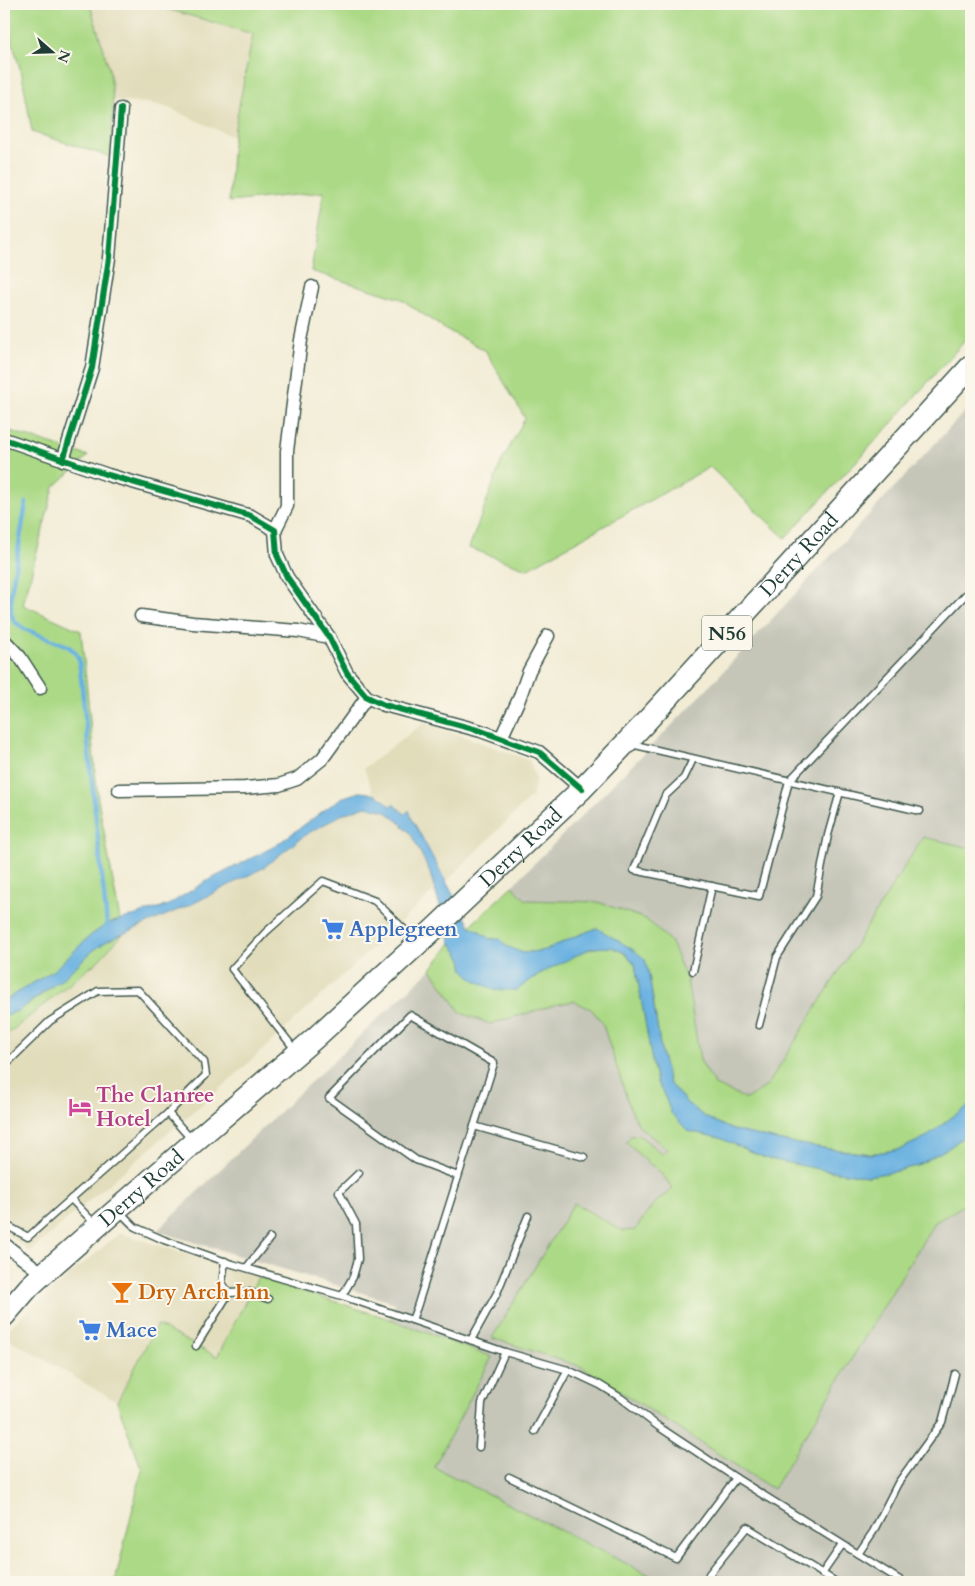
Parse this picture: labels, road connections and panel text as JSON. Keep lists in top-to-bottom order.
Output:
{
  "streets": {
    "main road": ["Derry Road", "N56"]
  },
  "places": {
    "supermarket": ["Applegreen", "Mace"],
    "hotel": ["The Clanree Hotel"],
    "bar": ["Dry Arch Inn"]
  },
  "north": "right"
}
